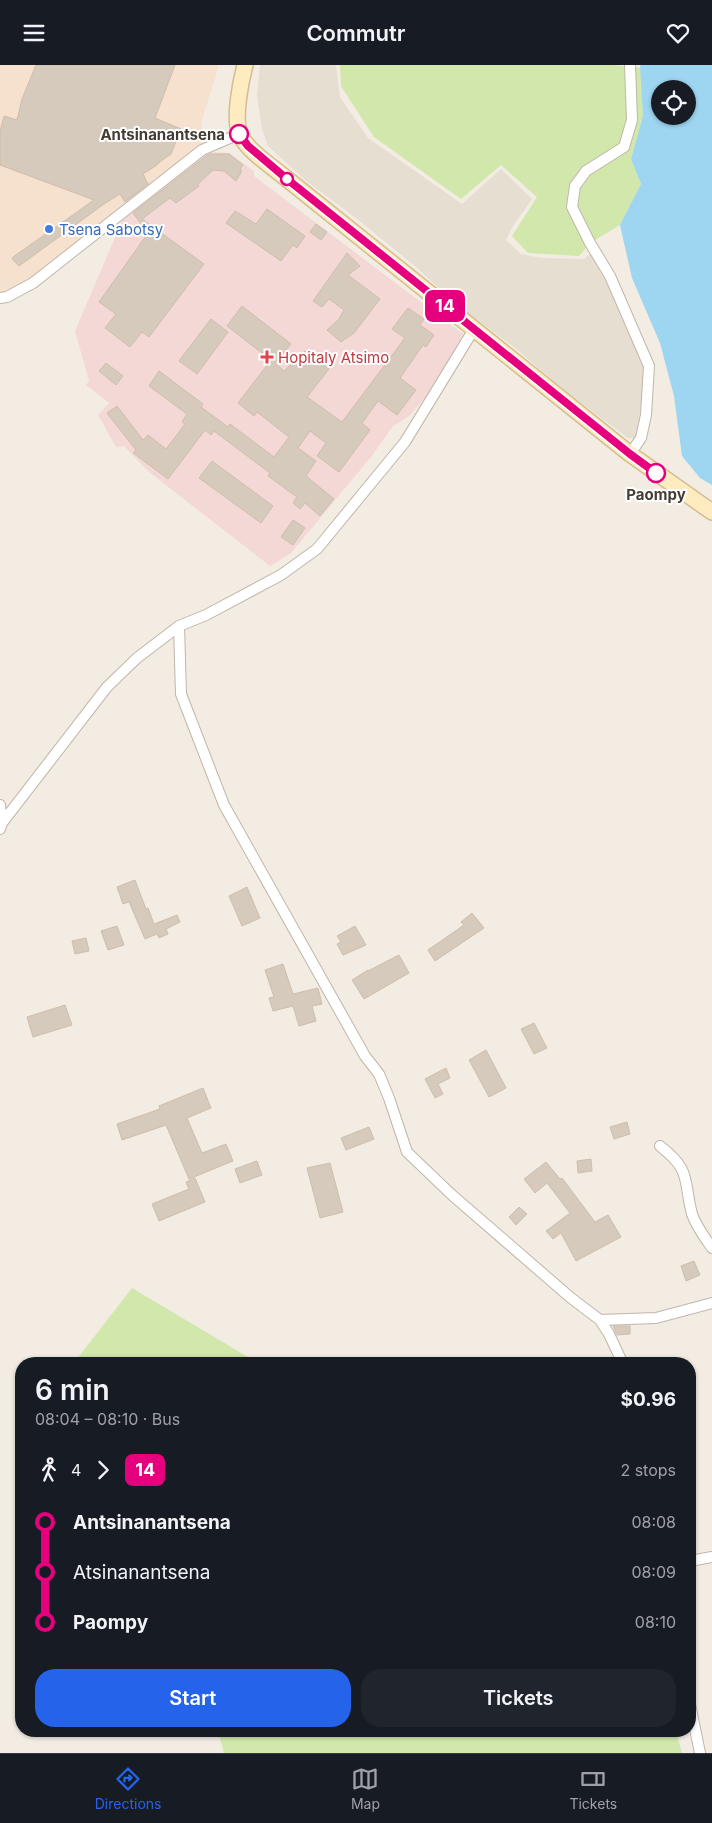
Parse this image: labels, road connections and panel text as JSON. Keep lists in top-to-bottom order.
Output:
{
  "places": {
    "other": ["Antsinanantsena", "Tsena Sabotsy", "Paompy"],
    "health": ["Hopitaly Atsimo"]
  },
  "lines": ["bus line 14"],
  "page": {
    "header": "Commutr",
    "on_map": "14",
    "heading": ["6 min", "08:04 – 08:10 · Bus", "$0.96"],
    "legs": ["4", "14", "2 stops"],
    "list": [
      {
        "name": "Antsinanantsena",
        "value": "08:08"
      },
      {
        "name": "Atsinanantsena",
        "value": "08:09"
      },
      {
        "name": "Paompy",
        "value": "08:10"
      }
    ],
    "buttons": ["Start", "Tickets"],
    "tabs": ["Directions", "Map", "Tickets"]
  }
}
